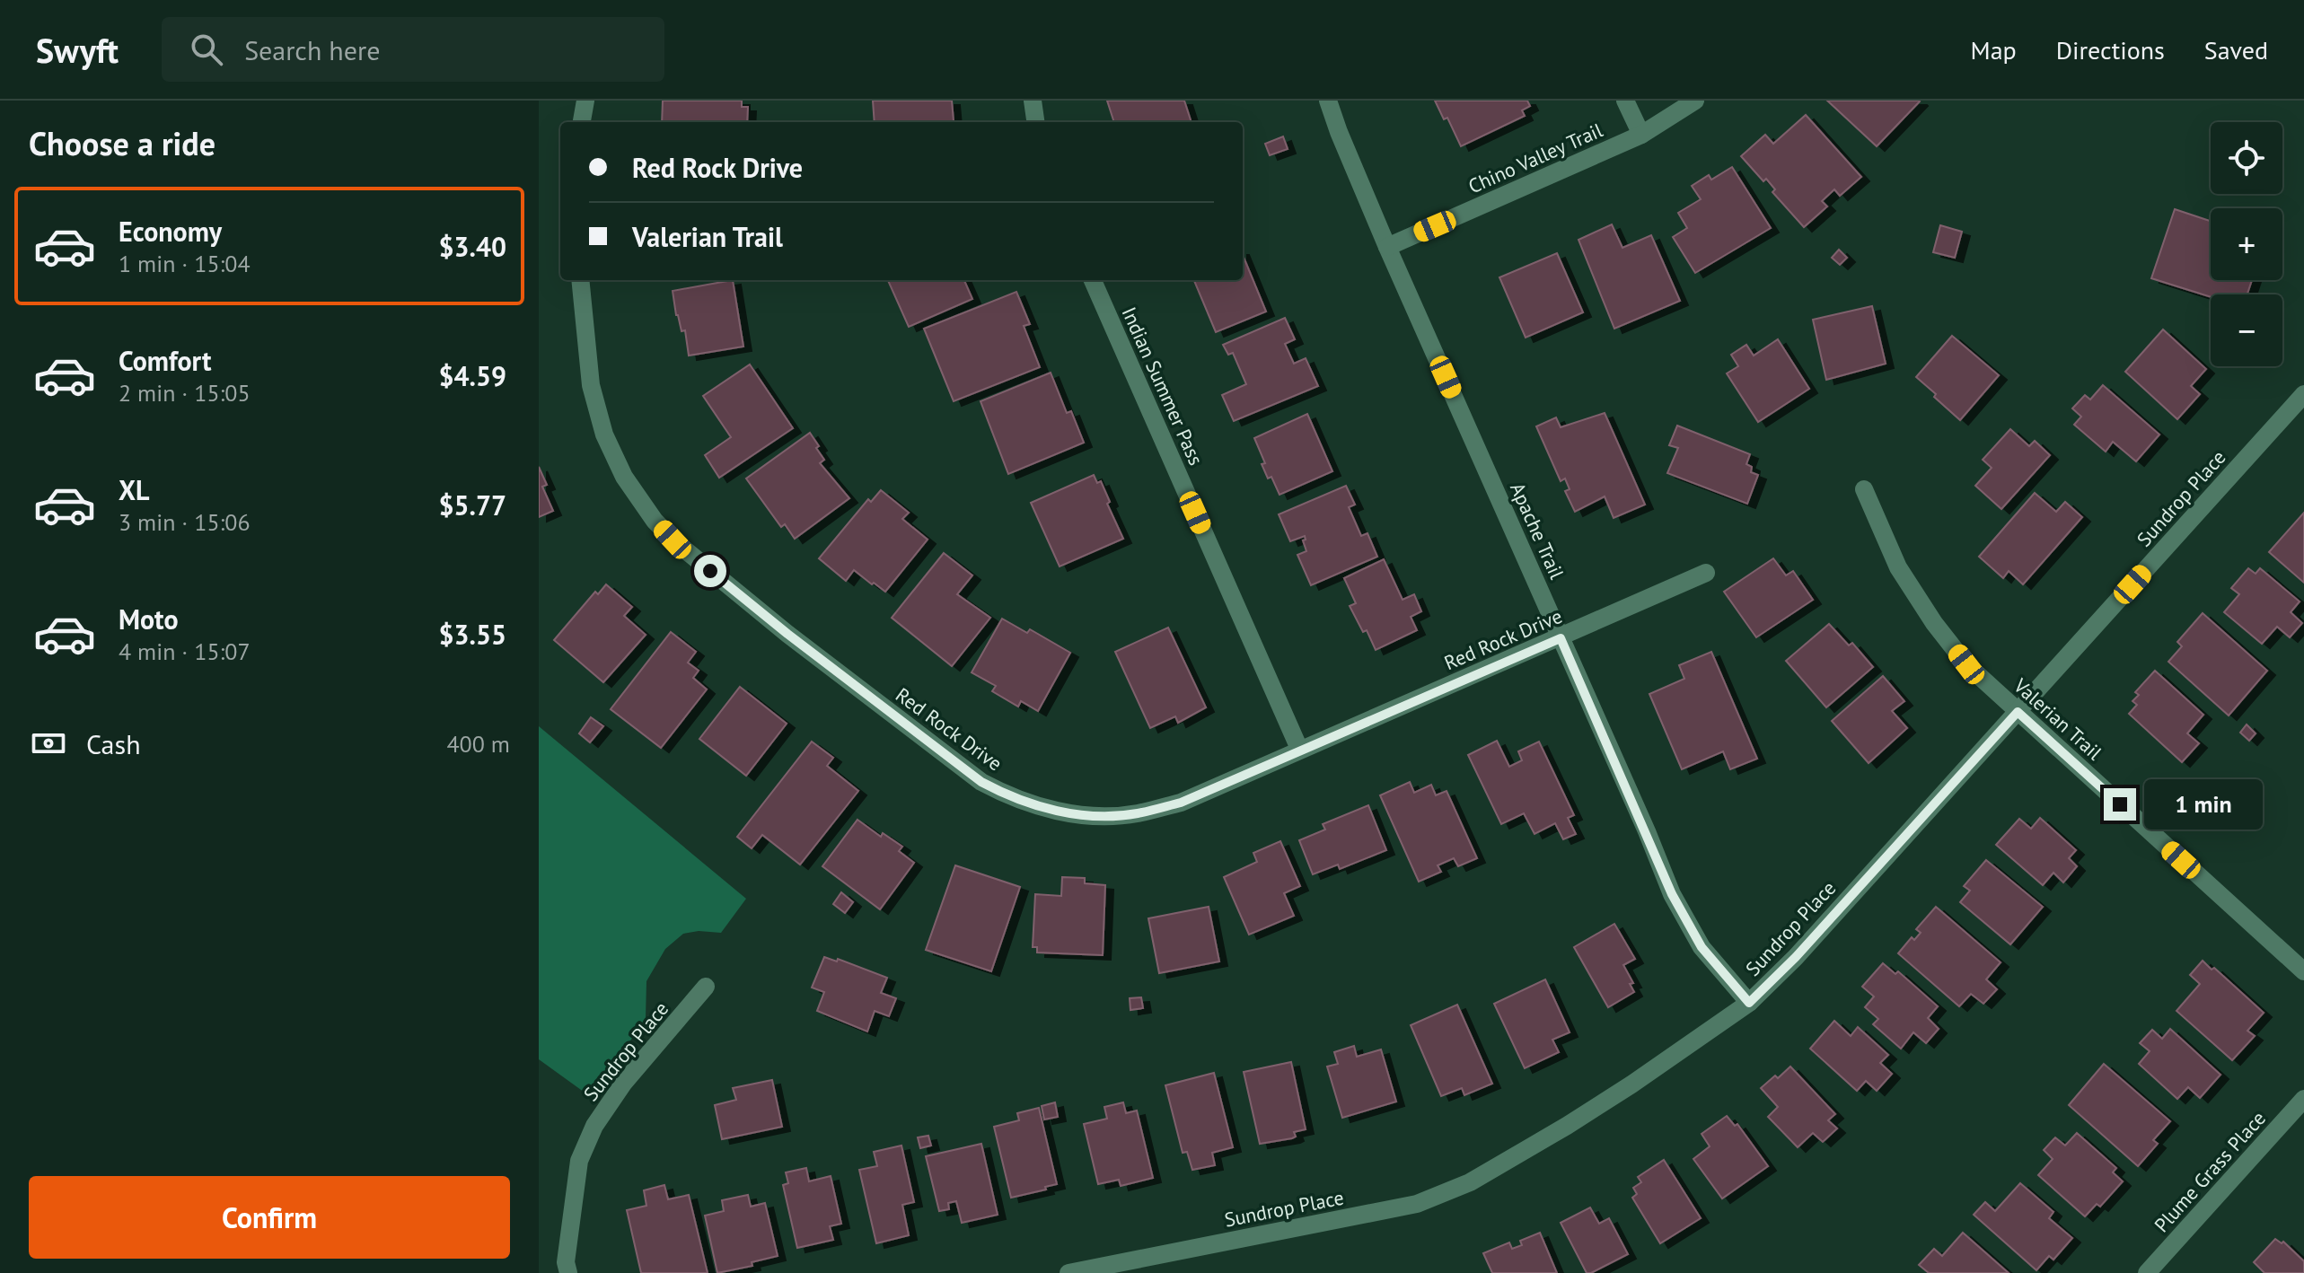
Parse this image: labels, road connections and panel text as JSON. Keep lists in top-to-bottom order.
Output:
{
  "streets": {
    "street": [
      "Chino Valley Trail",
      "Indian Summer Pass",
      "Sundrop Place",
      "Apache Trail",
      "Red Rock Drive",
      "Valerian Trail",
      "Plume Grass Place"
    ]
  },
  "crossings": [
    ["Chino Valley Trail", "Apache Trail"],
    ["Indian Summer Pass", "Red Rock Drive"],
    ["Sundrop Place", "Apache Trail"],
    ["Sundrop Place", "Valerian Trail"],
    ["Apache Trail", "Red Rock Drive"]
  ],
  "page": {
    "header": "Swyft",
    "search": "Search here",
    "nav": ["Map", "Directions", "Saved"],
    "heading": "Choose a ride",
    "map_buttons": ["+", "−"],
    "banner": ["Red Rock Drive", "Valerian Trail"],
    "list": [
      {
        "name": "Economy",
        "note": "1 min · 15:04",
        "value": "$3.40"
      },
      {
        "name": "Comfort",
        "note": "2 min · 15:05",
        "value": "$4.59"
      },
      {
        "name": "XL",
        "note": "3 min · 15:06",
        "value": "$5.77"
      },
      {
        "name": "Moto",
        "note": "4 min · 15:07",
        "value": "$3.55"
      }
    ],
    "pay": ["Cash", "400 m"],
    "bubble": "1 min",
    "buttons": "Confirm"
  }
}
